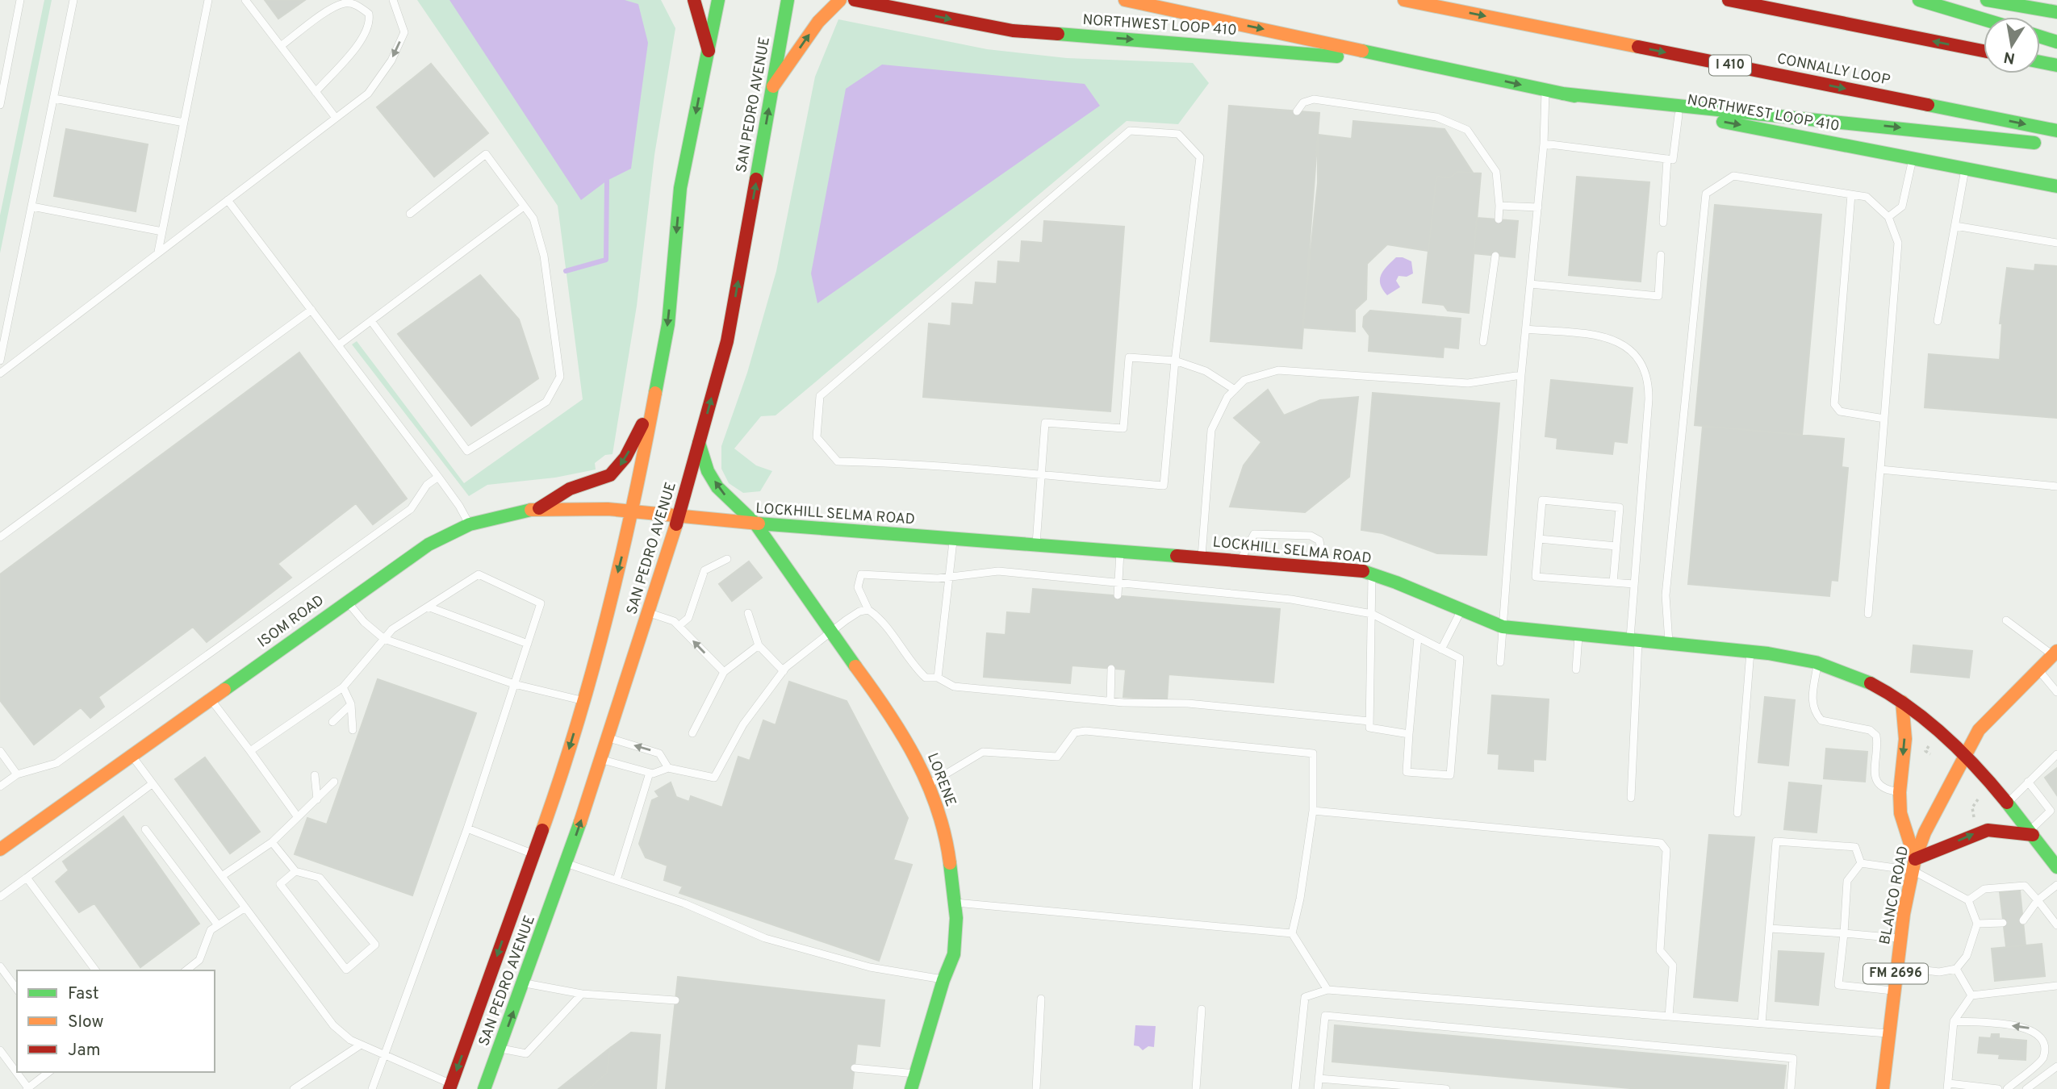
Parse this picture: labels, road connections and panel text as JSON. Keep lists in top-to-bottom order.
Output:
{
  "streets": {
    "main road": [
      "NORTHWEST LOOP 410",
      "I 410",
      "CONNALLY LOOP",
      "SAN PEDRO AVENUE",
      "LOCKHILL SELMA ROAD",
      "ISOM ROAD",
      "LORENE",
      "BLANCO ROAD",
      "FM 2696"
    ]
  },
  "crossings": [
    ["SAN PEDRO AVENUE", "LOCKHILL SELMA ROAD"],
    ["SAN PEDRO AVENUE", "ISOM ROAD"],
    ["SAN PEDRO AVENUE", "LORENE"],
    ["LOCKHILL SELMA ROAD", "ISOM ROAD"],
    ["LOCKHILL SELMA ROAD", "LORENE"],
    ["LOCKHILL SELMA ROAD", "BLANCO ROAD"]
  ],
  "one_way": ["NORTHWEST LOOP 410"],
  "legend": ["Fast", "Slow", "Jam"],
  "north": "bottom"
}
